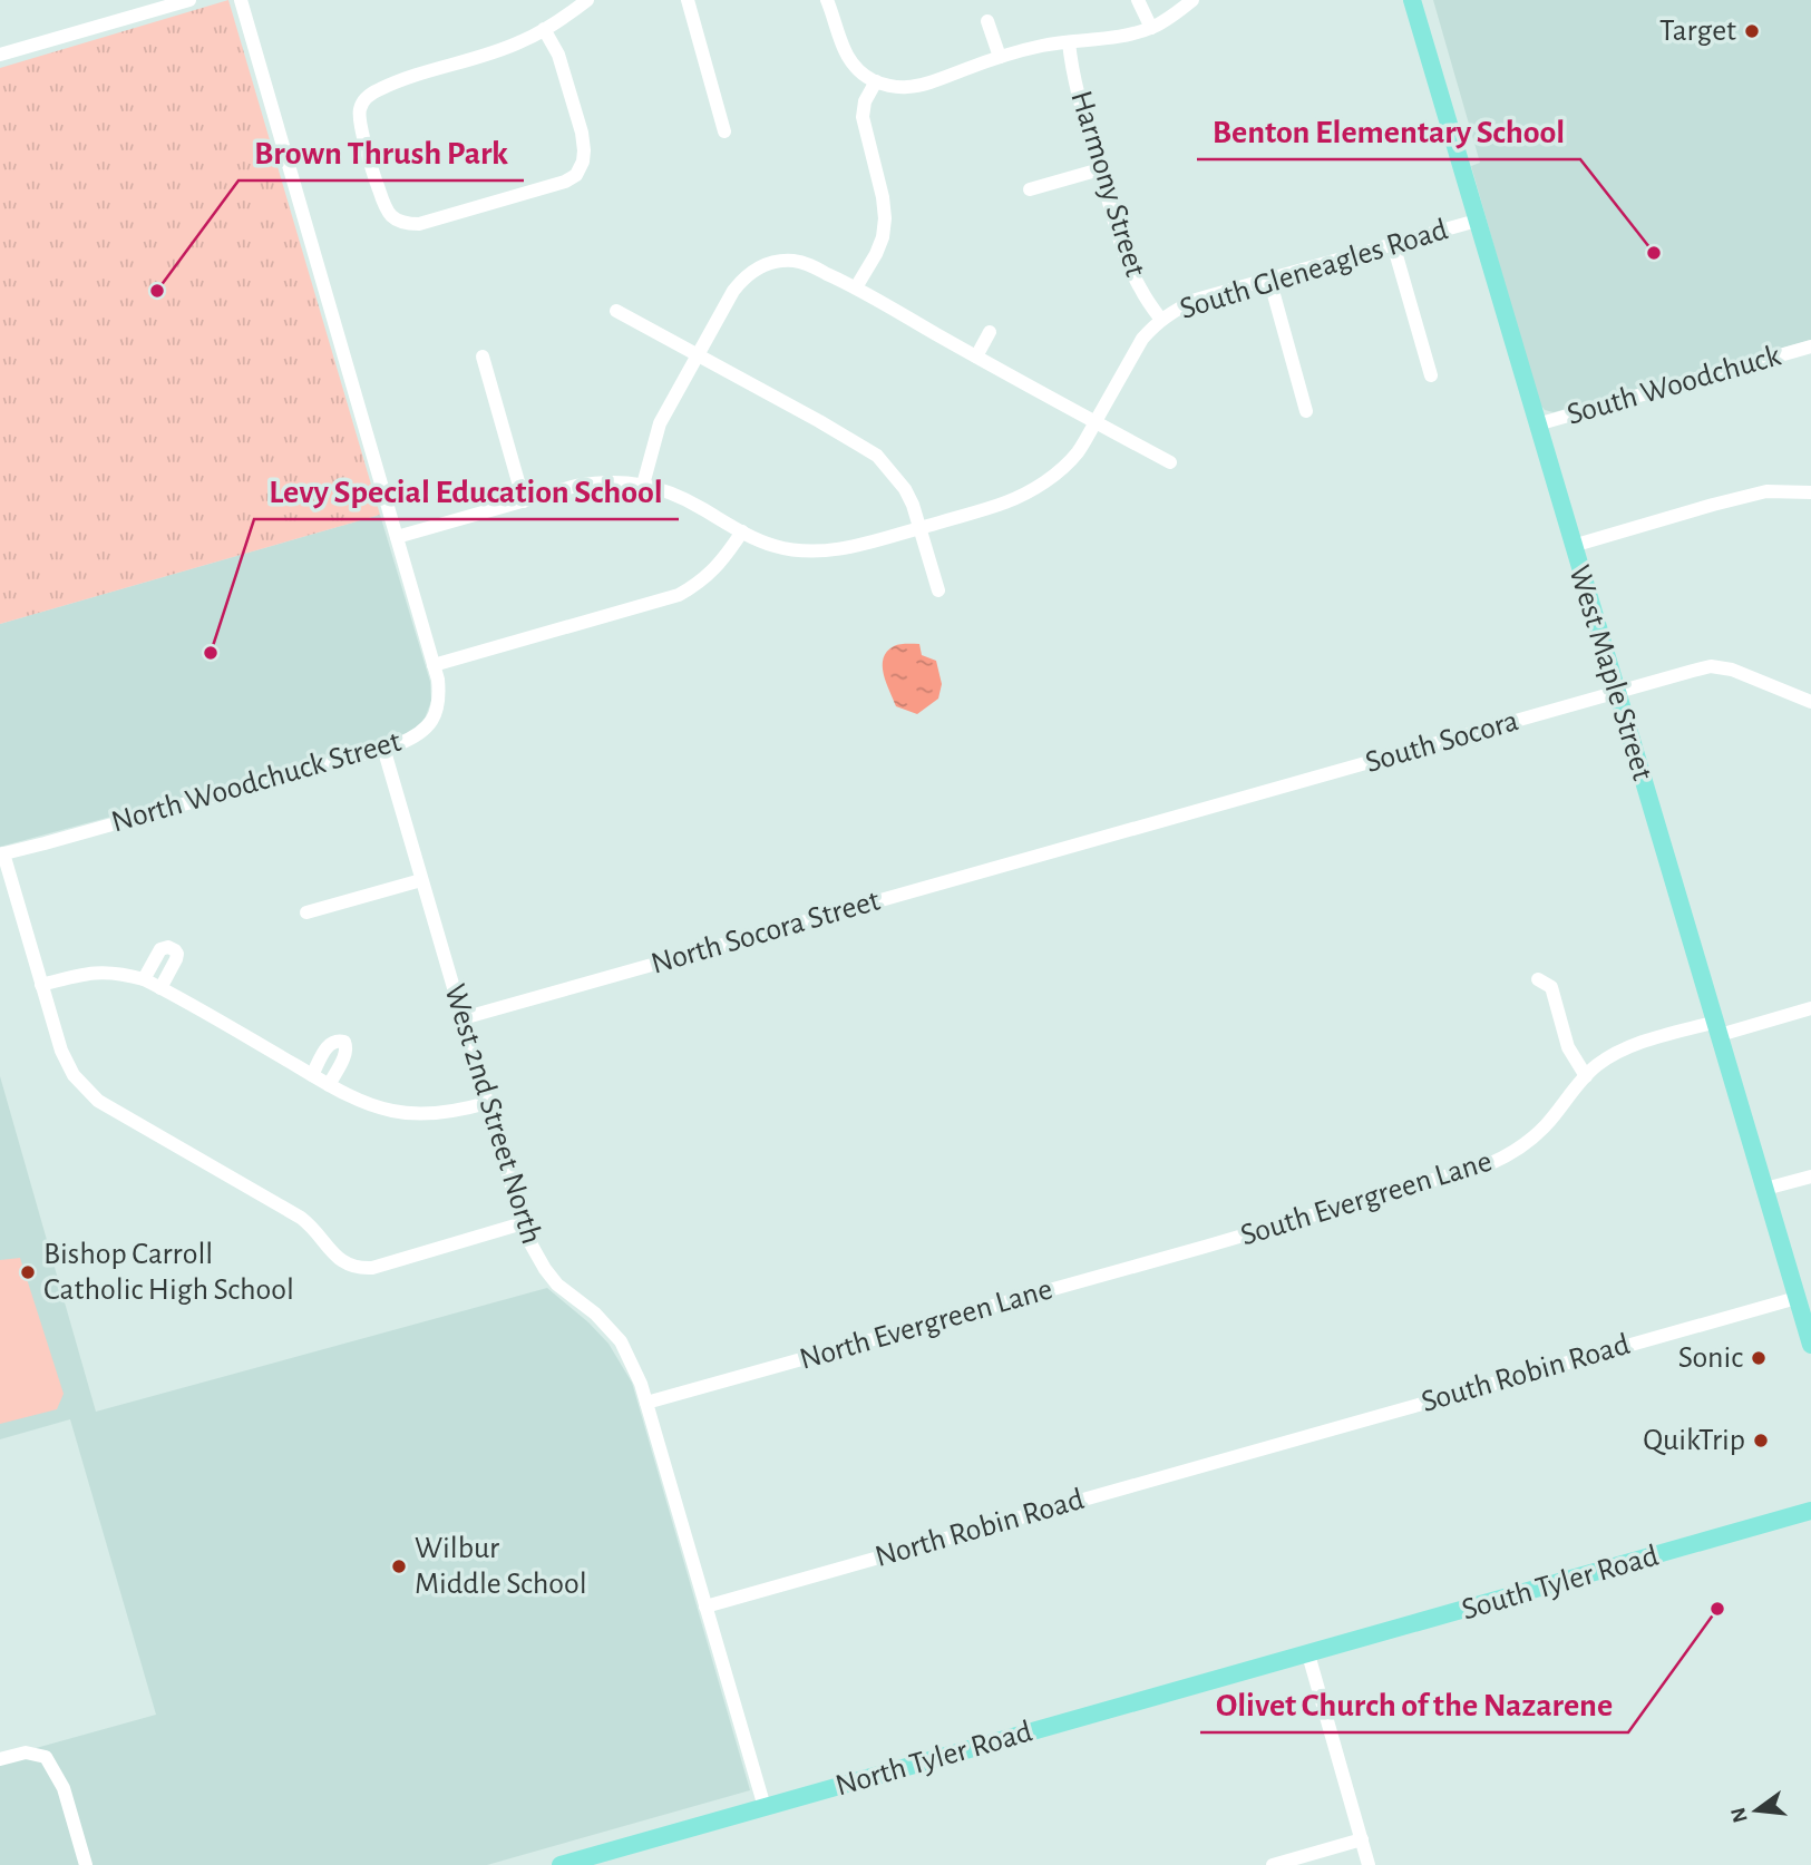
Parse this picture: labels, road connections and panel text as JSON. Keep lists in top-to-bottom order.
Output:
{
  "streets": {
    "main road": ["West Maple Street", "South Tyler Road", "North Tyler Road"],
    "street": [
      "Harmony Street",
      "South Gleneagles Road",
      "South Woodchuck",
      "South Socora",
      "North Woodchuck Street",
      "North Socora Street",
      "West 2nd Street North",
      "South Evergreen Lane",
      "North Evergreen Lane",
      "South Robin Road",
      "North Robin Road"
    ]
  },
  "crossings": [
    ["Harmony Street", "South Gleneagles Road"],
    ["South Gleneagles Road", "West Maple Street"],
    ["South Woodchuck", "West Maple Street"],
    ["West Maple Street", "South Socora"],
    ["West Maple Street", "South Evergreen Lane"],
    ["West Maple Street", "South Robin Road"],
    ["South Socora", "North Socora Street"],
    ["North Woodchuck Street", "West 2nd Street North"],
    ["North Socora Street", "West 2nd Street North"],
    ["West 2nd Street North", "North Evergreen Lane"],
    ["West 2nd Street North", "North Robin Road"],
    ["West 2nd Street North", "North Tyler Road"],
    ["South Evergreen Lane", "North Evergreen Lane"],
    ["South Robin Road", "North Robin Road"],
    ["South Tyler Road", "North Tyler Road"]
  ],
  "places": [
    "Target",
    "Benton Elementary School",
    "Brown Thrush Park",
    "Levy Special Education School",
    "Bishop Carroll Catholic High School",
    "Sonic",
    "QuikTrip",
    "Wilbur Middle School",
    "Olivet Church of the Nazarene"
  ],
  "north": "left"
}
